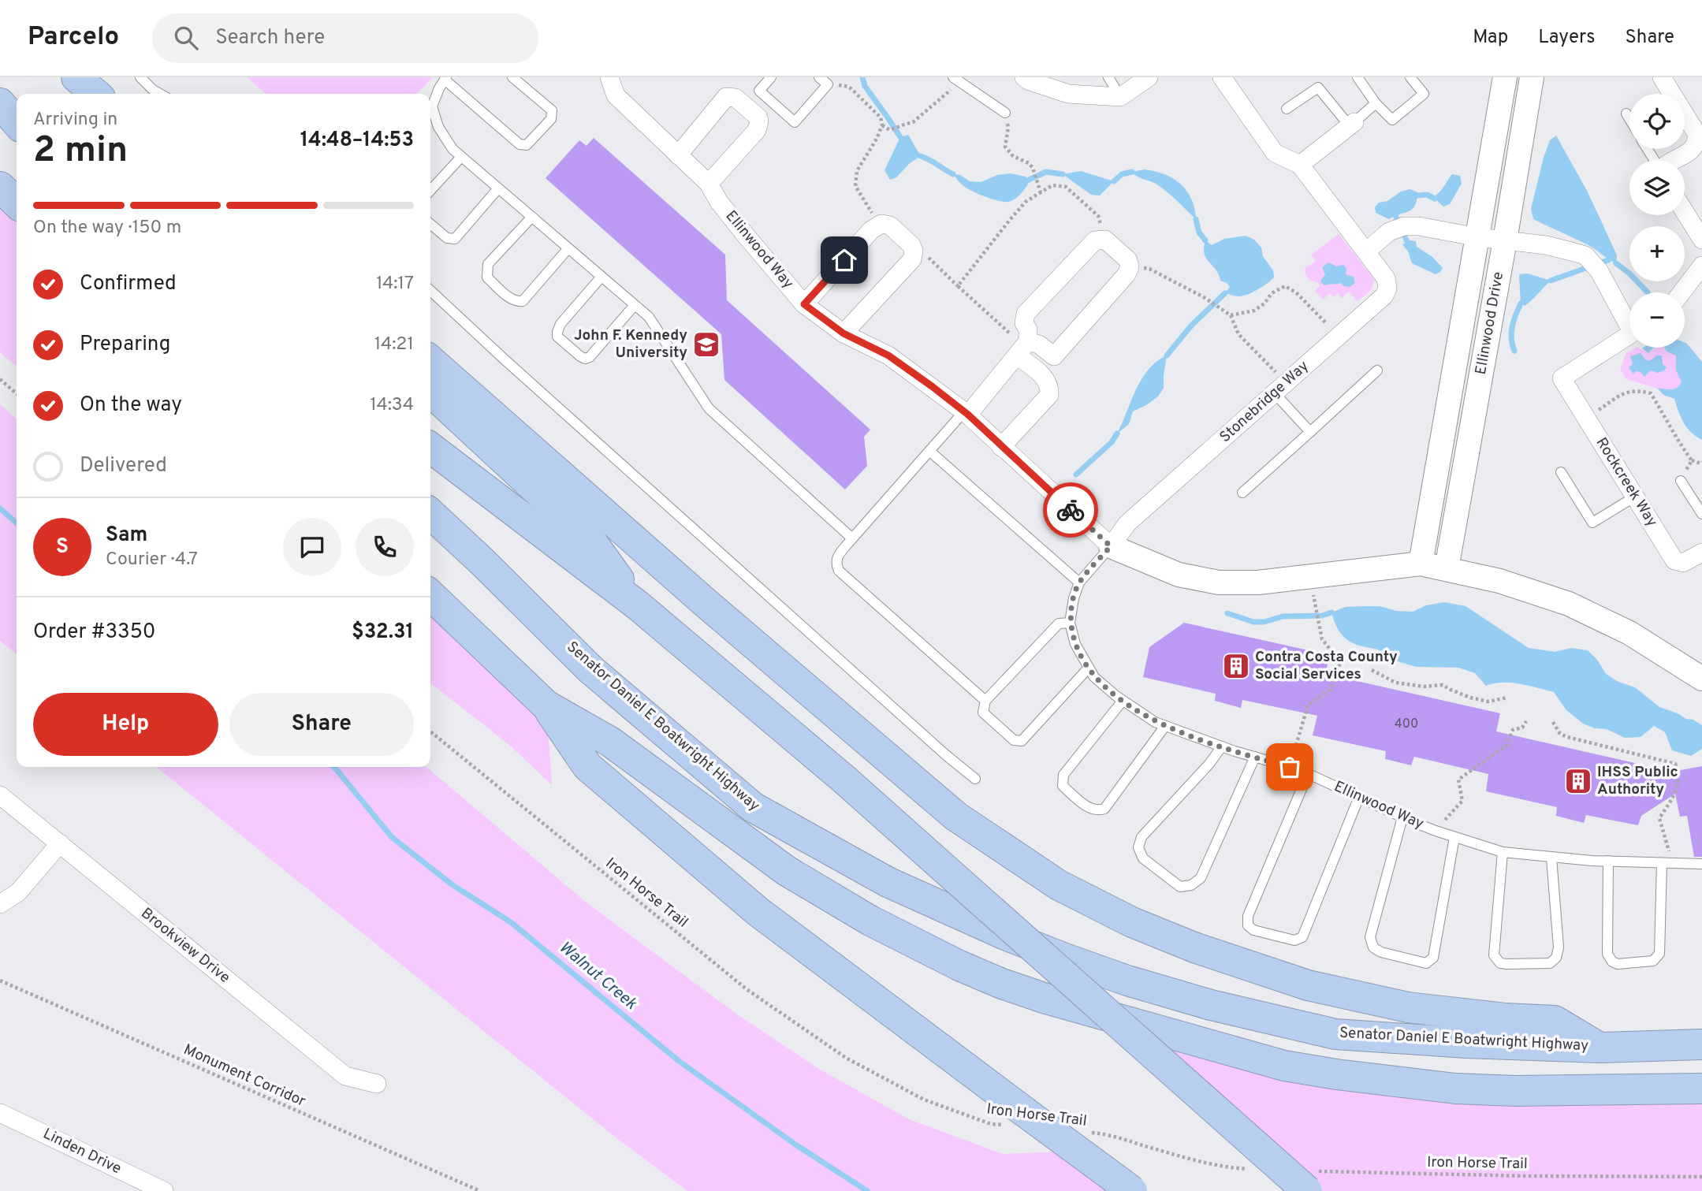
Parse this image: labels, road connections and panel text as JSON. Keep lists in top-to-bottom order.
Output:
{
  "streets": {
    "highway": ["Senator Daniel E Boatwright Highway"],
    "street": [
      "Ellinwood Way",
      "Ellinwood Drive",
      "Stonebridge Way",
      "Rockcreek Way",
      "Brookview Drive",
      "Linden Drive"
    ],
    "path": ["Iron Horse Trail", "Monument Corridor"]
  },
  "crossings": [
    ["Ellinwood Way", "Ellinwood Drive"],
    ["Ellinwood Way", "Stonebridge Way"]
  ],
  "water": ["Walnut Creek"],
  "places": {
    "school or university": ["John F. Kennedy University"],
    "building": ["Contra Costa County Social Services", "IHSS Public Authority"]
  },
  "house_numbers": ["400"],
  "page": {
    "header": "Parcelo",
    "search": "Search here",
    "nav": ["Map", "Layers", "Share"],
    "map_buttons": ["+", "−"],
    "heading": ["2 min", "Arriving in", "14:48–14:53"],
    "panel": [
      "Sam",
      "Courier · 4.7",
      "Order #3350",
      "$32.31"
    ],
    "bar": "On the way · 150 m",
    "list": [
      ["Confirmed", "14:17"],
      ["Preparing", "14:21"],
      ["On the way", "14:34"],
      "Delivered"
    ],
    "round": "S",
    "buttons": ["Help", "Share"]
  }
}
